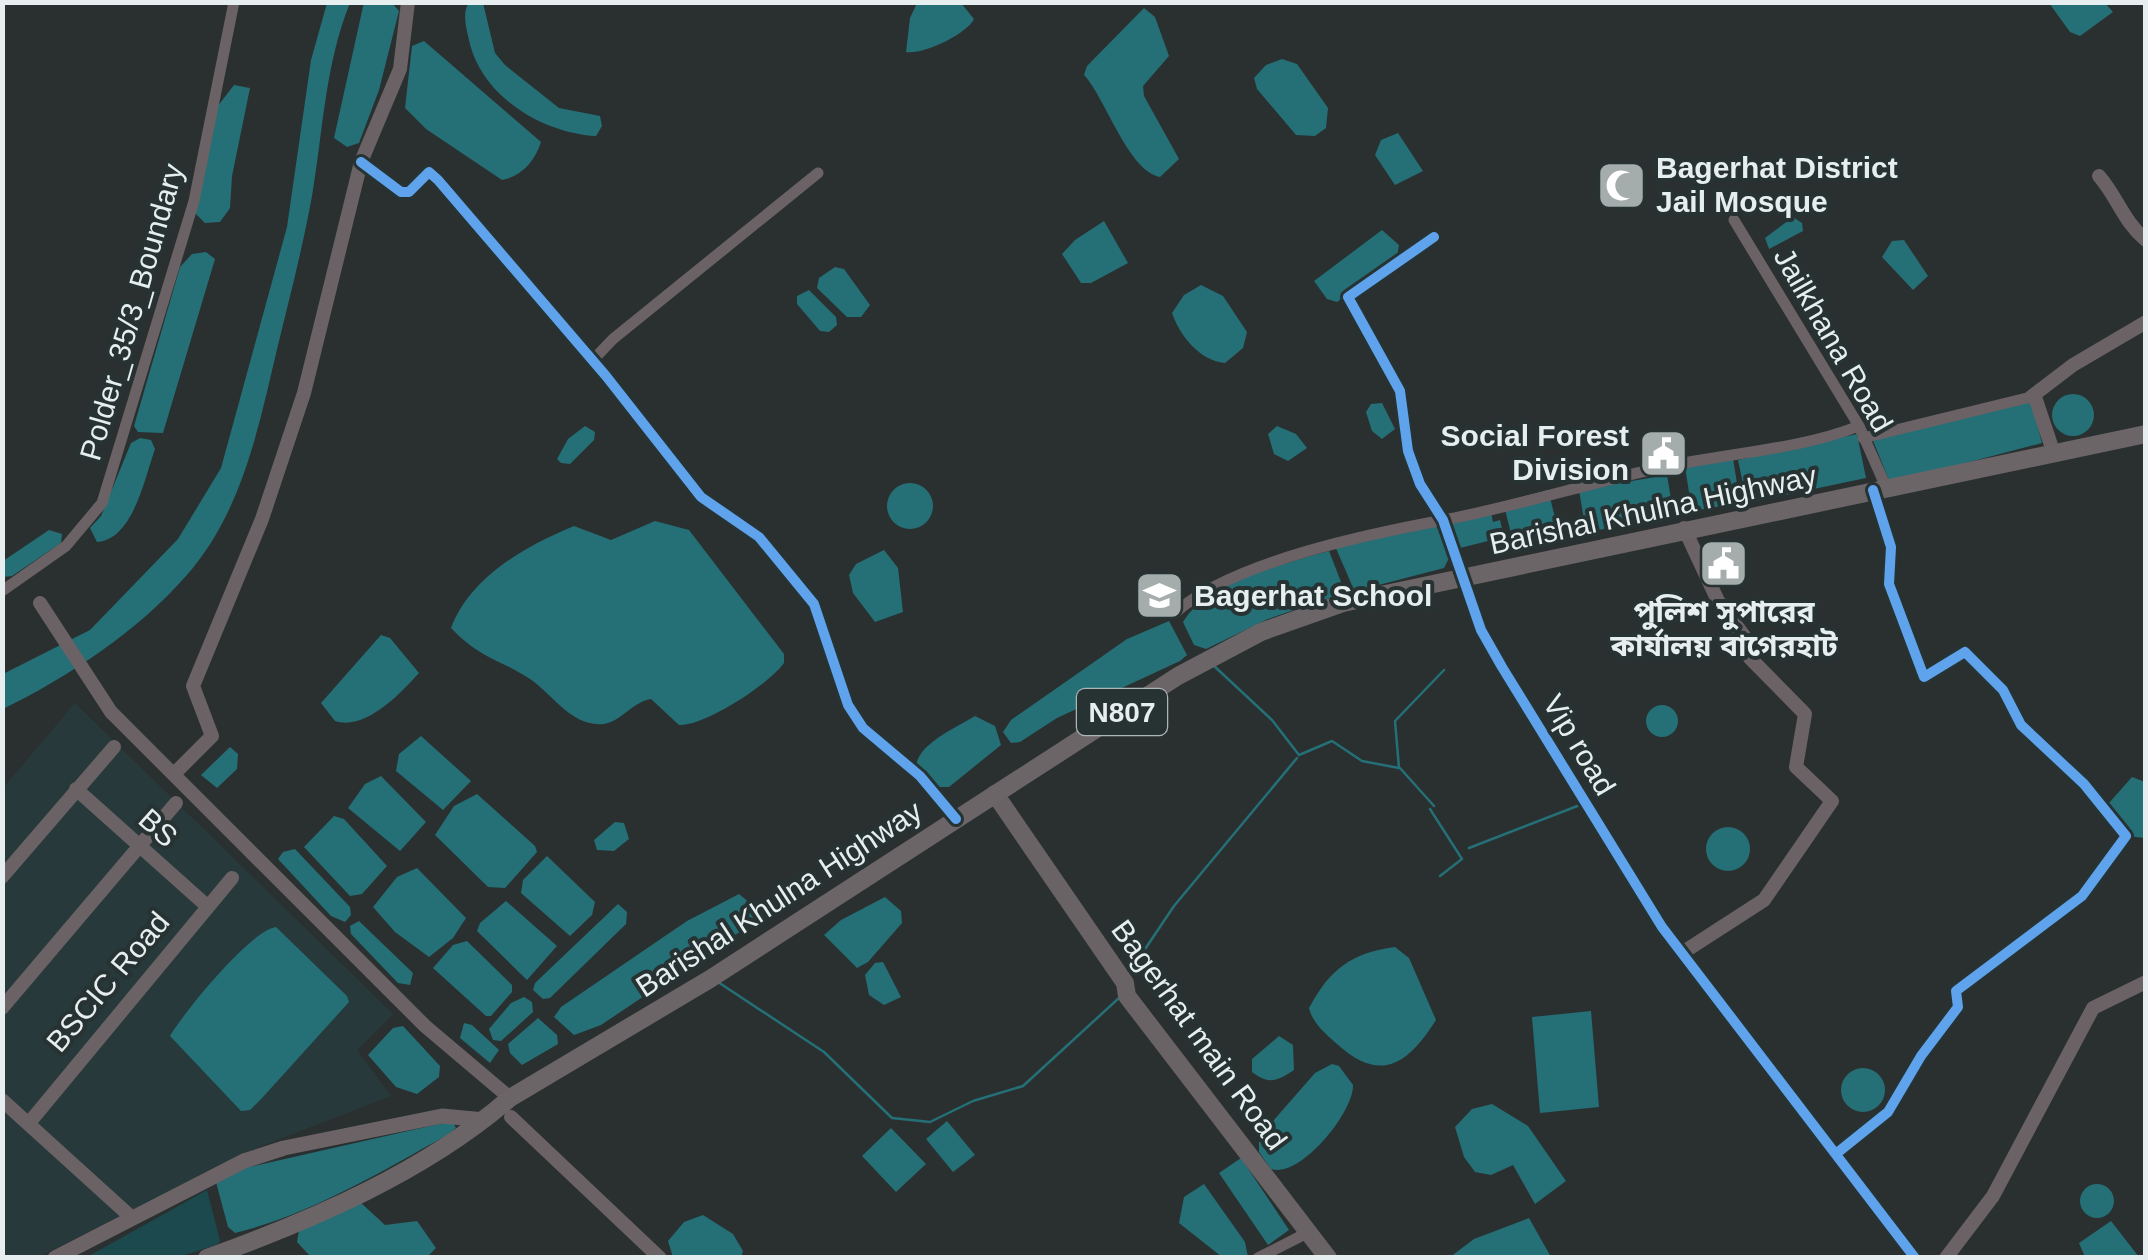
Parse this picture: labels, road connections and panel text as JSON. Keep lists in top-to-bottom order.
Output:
{
  "streets": {
    "highway": ["Barishal Khulna Highway", "N807"],
    "main road": ["Bagerhat main Road"],
    "street": [
      "Polder_35/3_Boundary",
      "Jailkhana Road",
      "Vip road",
      "BS",
      "BSCIC Road"
    ]
  },
  "crossings": [
    ["Jailkhana Road", "Barishal Khulna Highway"],
    ["Barishal Khulna Highway", "Vip road"],
    ["Barishal Khulna Highway", "Bagerhat main Road"],
    ["BS", "BSCIC Road"]
  ],
  "places": {
    "mosque": ["Bagerhat District Jail Mosque"],
    "public building": ["Social Forest Division", "পুলিশ সুপারের কার্যালয় বাগেরহাট"],
    "school or university": ["Bagerhat School"]
  }
}
